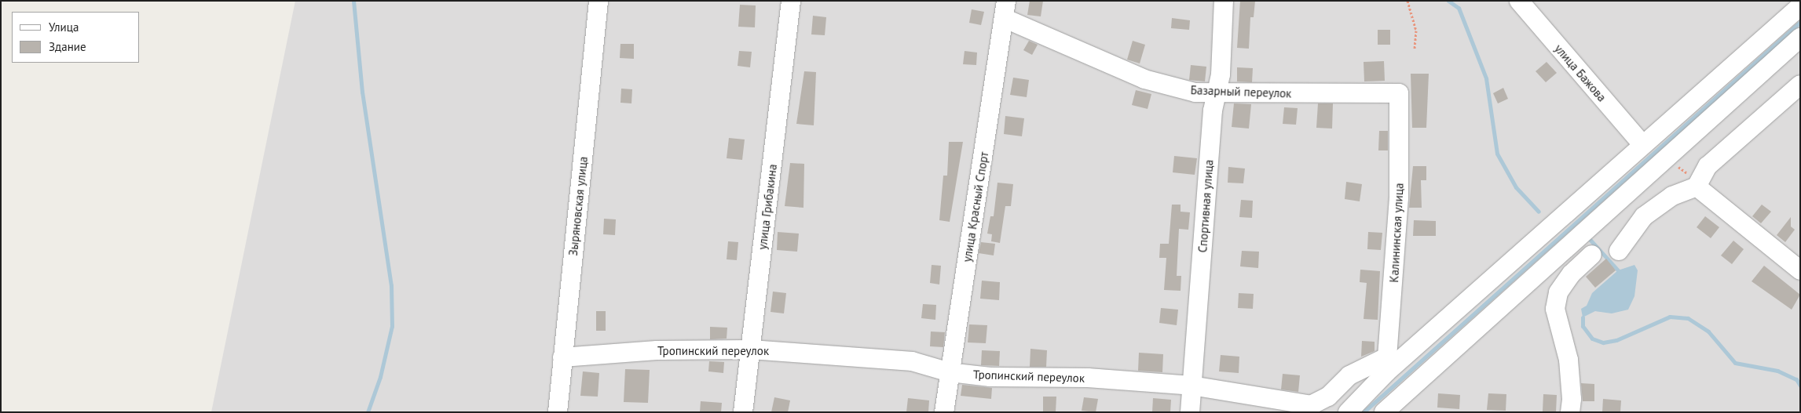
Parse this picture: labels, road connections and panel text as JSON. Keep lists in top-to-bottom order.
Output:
{
  "streets": {
    "street": [
      "улица Бажова",
      "Базарный переулок",
      "Зыряновская улица",
      "Спортивная улица",
      "улица Грибакина",
      "улица Красный Спорт",
      "Калининская улица",
      "Тропинский переулок"
    ]
  },
  "crossings": [
    ["Базарный переулок", "Спортивная улица"],
    ["Базарный переулок", "улица Красный Спорт"],
    ["Базарный переулок", "Калининская улица"],
    ["Зыряновская улица", "Тропинский переулок"],
    ["Спортивная улица", "Тропинский переулок"],
    ["улица Грибакина", "Тропинский переулок"],
    ["улица Красный Спорт", "Тропинский переулок"],
    ["Калининская улица", "Тропинский переулок"]
  ],
  "legend": ["Улица", "Здание"]
}
